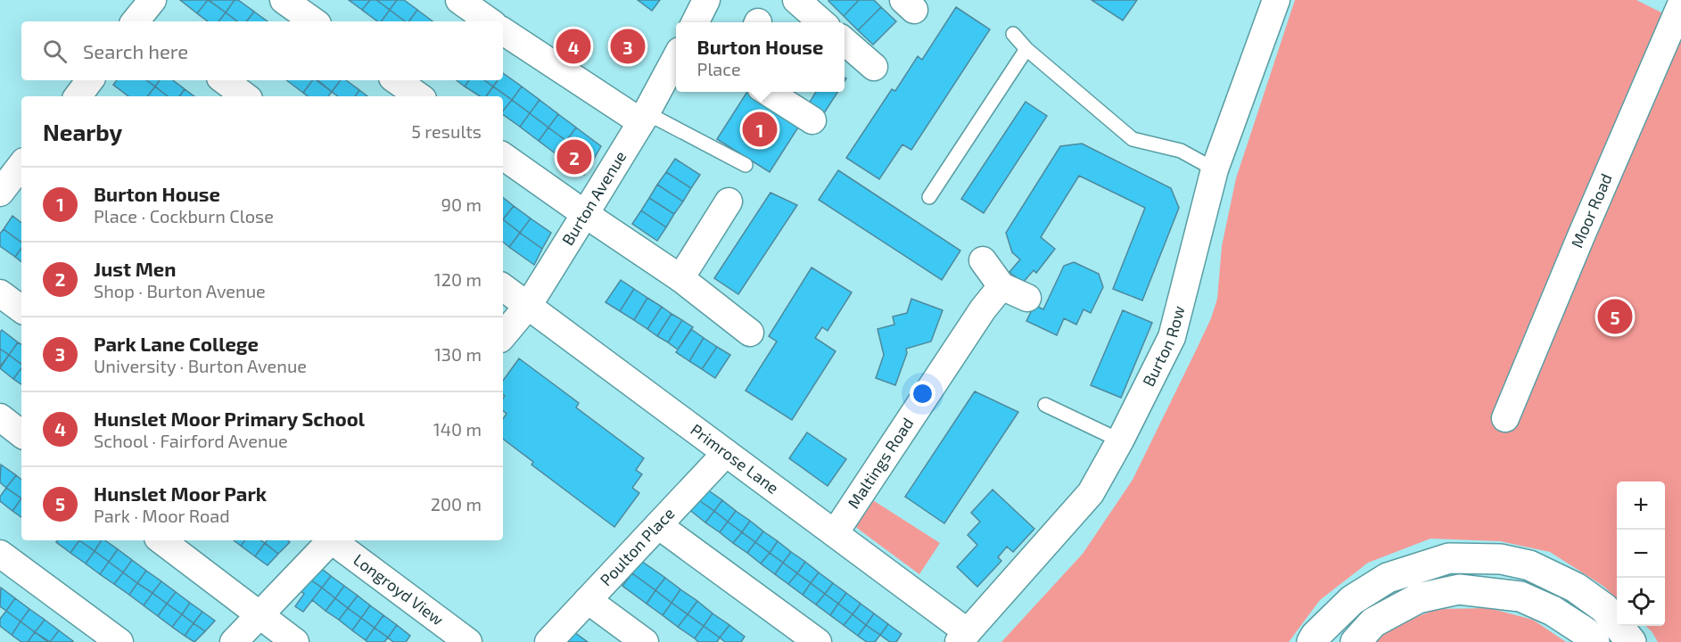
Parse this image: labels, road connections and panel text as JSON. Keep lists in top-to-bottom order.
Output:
{
  "streets": {
    "street": [
      "Burton Avenue",
      "Moor Road",
      "Burton Row",
      "Primrose Lane",
      "Maltings Road",
      "Poulton Place",
      "Longroyd View"
    ]
  },
  "crossings": [
    ["Burton Avenue", "Primrose Lane"],
    ["Burton Row", "Primrose Lane"],
    ["Primrose Lane", "Maltings Road"],
    ["Primrose Lane", "Poulton Place"]
  ],
  "page": {
    "search": "Search here",
    "popup": ["Burton House", "Place"],
    "pins": [
      "3",
      "4",
      "1",
      "2",
      "5"
    ],
    "heading": ["Nearby", "5 results"],
    "list": [
      {
        "mark": "1",
        "name": "Burton House",
        "note": "Place · Cockburn Close",
        "value": "90 m"
      },
      {
        "mark": "2",
        "name": "Just Men",
        "note": "Shop · Burton Avenue",
        "value": "120 m"
      },
      {
        "mark": "3",
        "name": "Park Lane College",
        "note": "University · Burton Avenue",
        "value": "130 m"
      },
      {
        "mark": "4",
        "name": "Hunslet Moor Primary School",
        "note": "School · Fairford Avenue",
        "value": "140 m"
      },
      {
        "mark": "5",
        "name": "Hunslet Moor Park",
        "note": "Park · Moor Road",
        "value": "200 m"
      }
    ],
    "map_buttons": ["+", "−"]
  }
}
